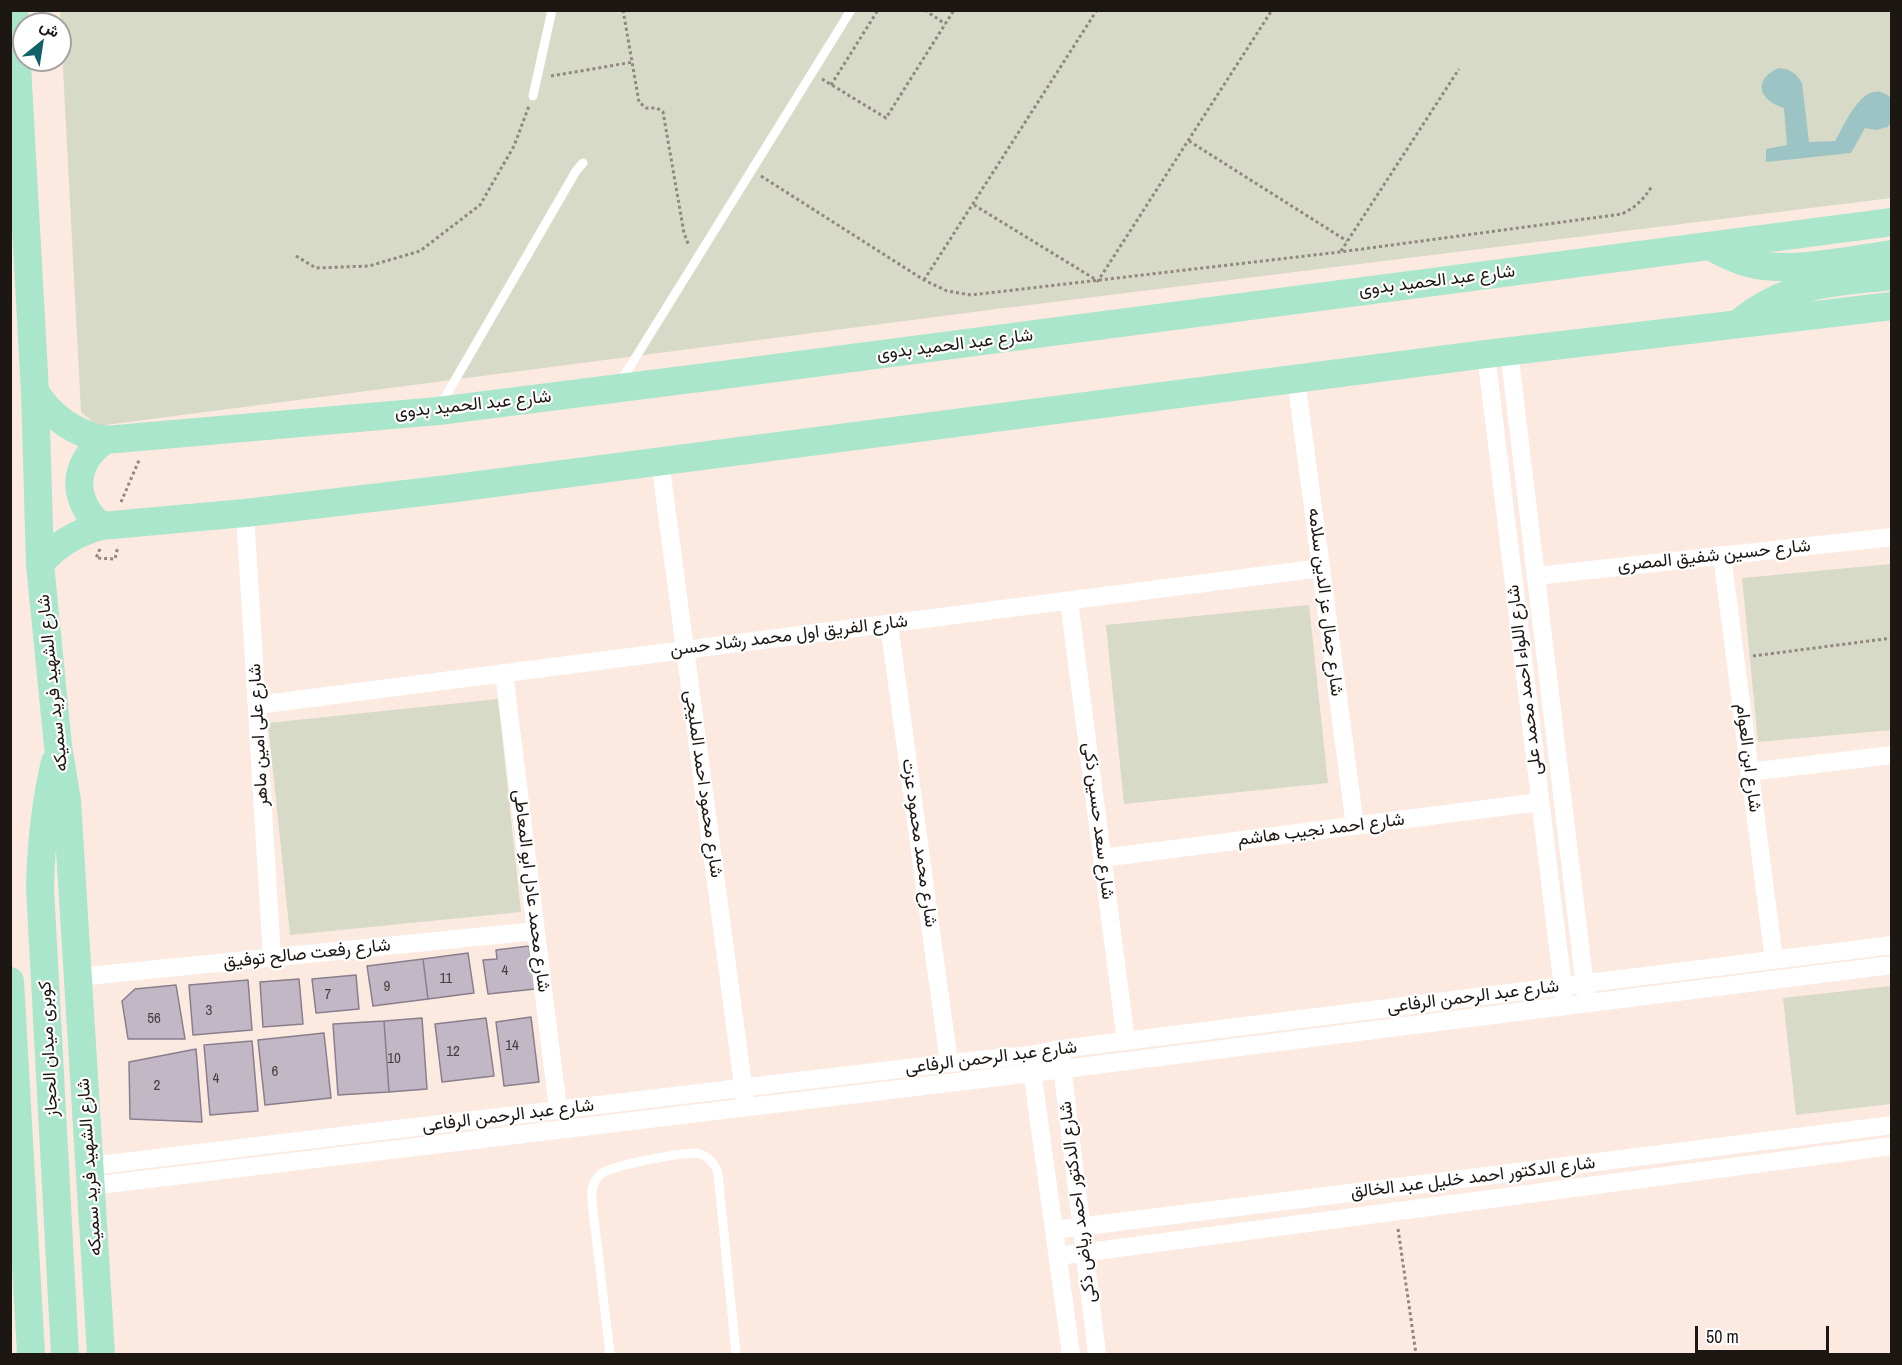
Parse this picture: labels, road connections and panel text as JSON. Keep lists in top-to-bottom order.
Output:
{
  "streets": {
    "main road": ["شارع عبد الحميد بدوى", "شارع الشهيد فريد سميكه", "كوبرى ميدان الحجاز"],
    "street": [
      "شارع حسين شفيق المصرى",
      "شارع جمال عز الدين سلامه",
      "شارع الفريق اول محمد رشاد حسن",
      "شارع اللواء احمد محمد على",
      "شارع على امين ماهر",
      "شارع ابن العوام",
      "شارع محمود احمد المليجى",
      "شارع سعد حسين ذكى",
      "شارع احمد نجيب هاشم",
      "شارع محمد محمود عزت",
      "شارع محمد عادل ابو المعاطى",
      "شارع رفعت صالح توفيق",
      "شارع عبد الرحمن الرفاعى",
      "شارع الدكتور احمد خليل عبد الخالق",
      "شارع الدكتور احمد رياض ذكى"
    ]
  },
  "crossings": [
    ["شارع عبد الحميد بدوى", "شارع الشهيد فريد سميكه"],
    ["شارع حسين شفيق المصرى", "شارع اللواء احمد محمد على"],
    ["شارع حسين شفيق المصرى", "شارع ابن العوام"],
    ["شارع جمال عز الدين سلامه", "شارع الفريق اول محمد رشاد حسن"],
    ["شارع جمال عز الدين سلامه", "شارع احمد نجيب هاشم"],
    ["شارع الفريق اول محمد رشاد حسن", "شارع على امين ماهر"],
    ["شارع الفريق اول محمد رشاد حسن", "شارع محمود احمد المليجى"],
    ["شارع الفريق اول محمد رشاد حسن", "شارع سعد حسين ذكى"],
    ["شارع الفريق اول محمد رشاد حسن", "شارع محمد محمود عزت"],
    ["شارع الفريق اول محمد رشاد حسن", "شارع محمد عادل ابو المعاطى"],
    ["شارع اللواء احمد محمد على", "شارع احمد نجيب هاشم"],
    ["شارع اللواء احمد محمد على", "شارع عبد الرحمن الرفاعى"],
    ["شارع الشهيد فريد سميكه", "شارع رفعت صالح توفيق"],
    ["شارع الشهيد فريد سميكه", "شارع عبد الرحمن الرفاعى"],
    ["شارع الشهيد فريد سميكه", "كوبرى ميدان الحجاز"],
    ["شارع على امين ماهر", "شارع رفعت صالح توفيق"],
    ["شارع ابن العوام", "شارع عبد الرحمن الرفاعى"],
    ["شارع محمود احمد المليجى", "شارع عبد الرحمن الرفاعى"],
    ["شارع سعد حسين ذكى", "شارع احمد نجيب هاشم"],
    ["شارع سعد حسين ذكى", "شارع عبد الرحمن الرفاعى"],
    ["شارع محمد محمود عزت", "شارع عبد الرحمن الرفاعى"],
    ["شارع محمد عادل ابو المعاطى", "شارع رفعت صالح توفيق"],
    ["شارع محمد عادل ابو المعاطى", "شارع عبد الرحمن الرفاعى"],
    ["شارع عبد الرحمن الرفاعى", "شارع الدكتور احمد رياض ذكى"],
    ["شارع الدكتور احمد خليل عبد الخالق", "شارع الدكتور احمد رياض ذكى"]
  ],
  "house_numbers": [
    "4",
    "11",
    "9",
    "7",
    "3",
    "56",
    "14",
    "12",
    "10",
    "6",
    "4",
    "2"
  ],
  "scale_bar": "50 m",
  "north": "top right"
}
